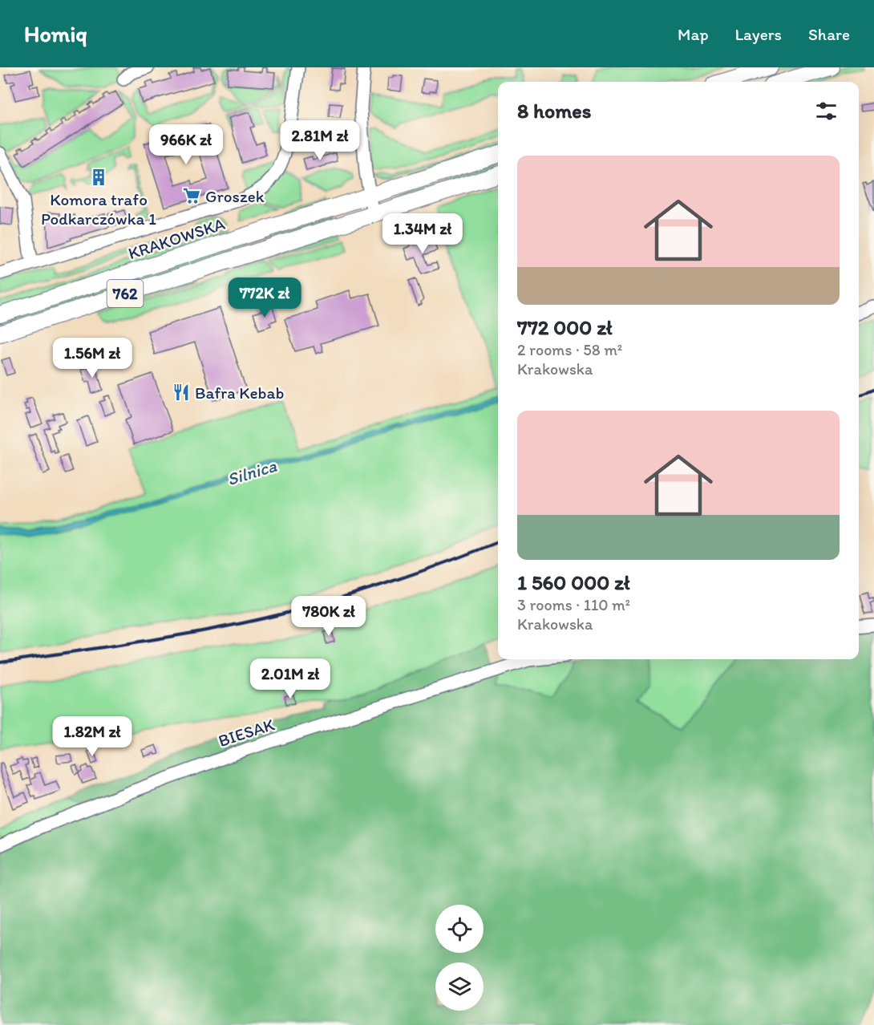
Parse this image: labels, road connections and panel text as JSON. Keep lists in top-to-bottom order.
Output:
{
  "streets": {
    "main road": ["KRAKOWSKA", "762"],
    "street": ["BIESAK"]
  },
  "water": ["Silnica"],
  "places": {
    "building": ["Komora trafo Podkarczówka 1"],
    "supermarket": ["Groszek"],
    "restaurant": ["Bafra Kebab"]
  },
  "page": {
    "header": "Homiq",
    "nav": ["Map", "Layers", "Share"],
    "heading": "8 homes",
    "price": [
      "2.81M zł",
      "966K zł",
      "1.34M zł",
      "772K zł",
      "1.56M zł",
      "780K zł",
      "2.01M zł",
      "1.82M zł"
    ],
    "list": [
      {
        "name": "772 000 zł",
        "note": "2 rooms · 58 m² · Krakowska"
      },
      {
        "name": "1 560 000 zł",
        "note": "3 rooms · 110 m² · Krakowska"
      }
    ]
  }
}
